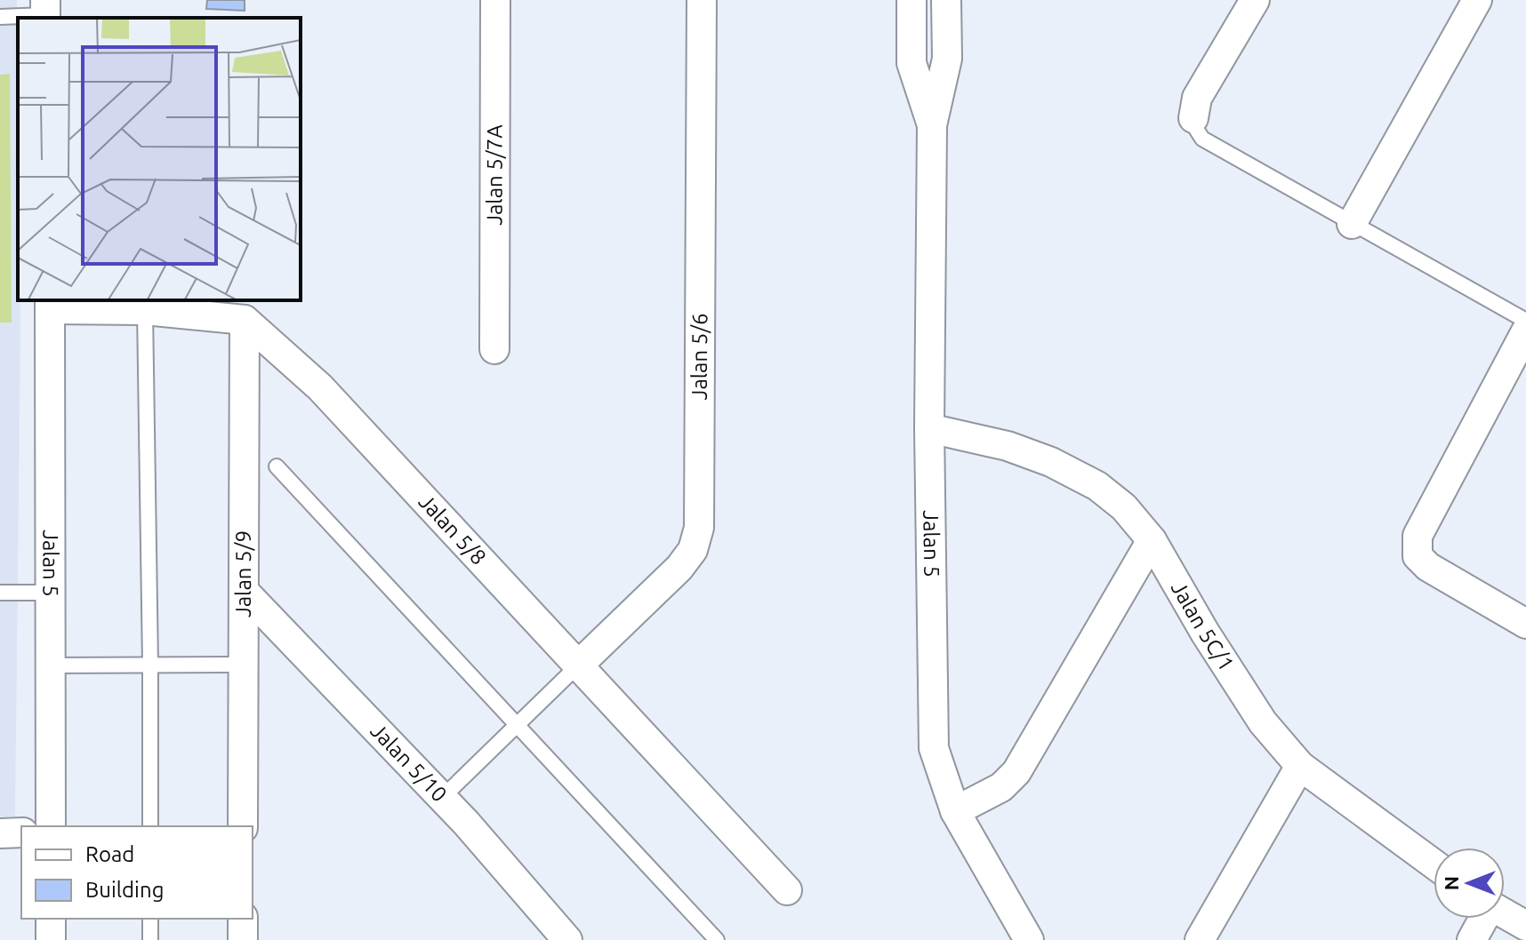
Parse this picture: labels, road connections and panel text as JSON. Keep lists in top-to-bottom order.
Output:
{
  "streets": {
    "street": [
      "Jalan 5/7A",
      "Jalan 5/6",
      "Jalan 5/8",
      "Jalan 5",
      "Jalan 5/9",
      "Jalan 5C/1",
      "Jalan 5/10"
    ]
  },
  "crossings": [
    ["Jalan 5/6", "Jalan 5/8"],
    ["Jalan 5/8", "Jalan 5/9"],
    ["Jalan 5", "Jalan 5C/1"],
    ["Jalan 5/9", "Jalan 5/10"]
  ],
  "legend": ["Road", "Building"],
  "north": "left"
}
